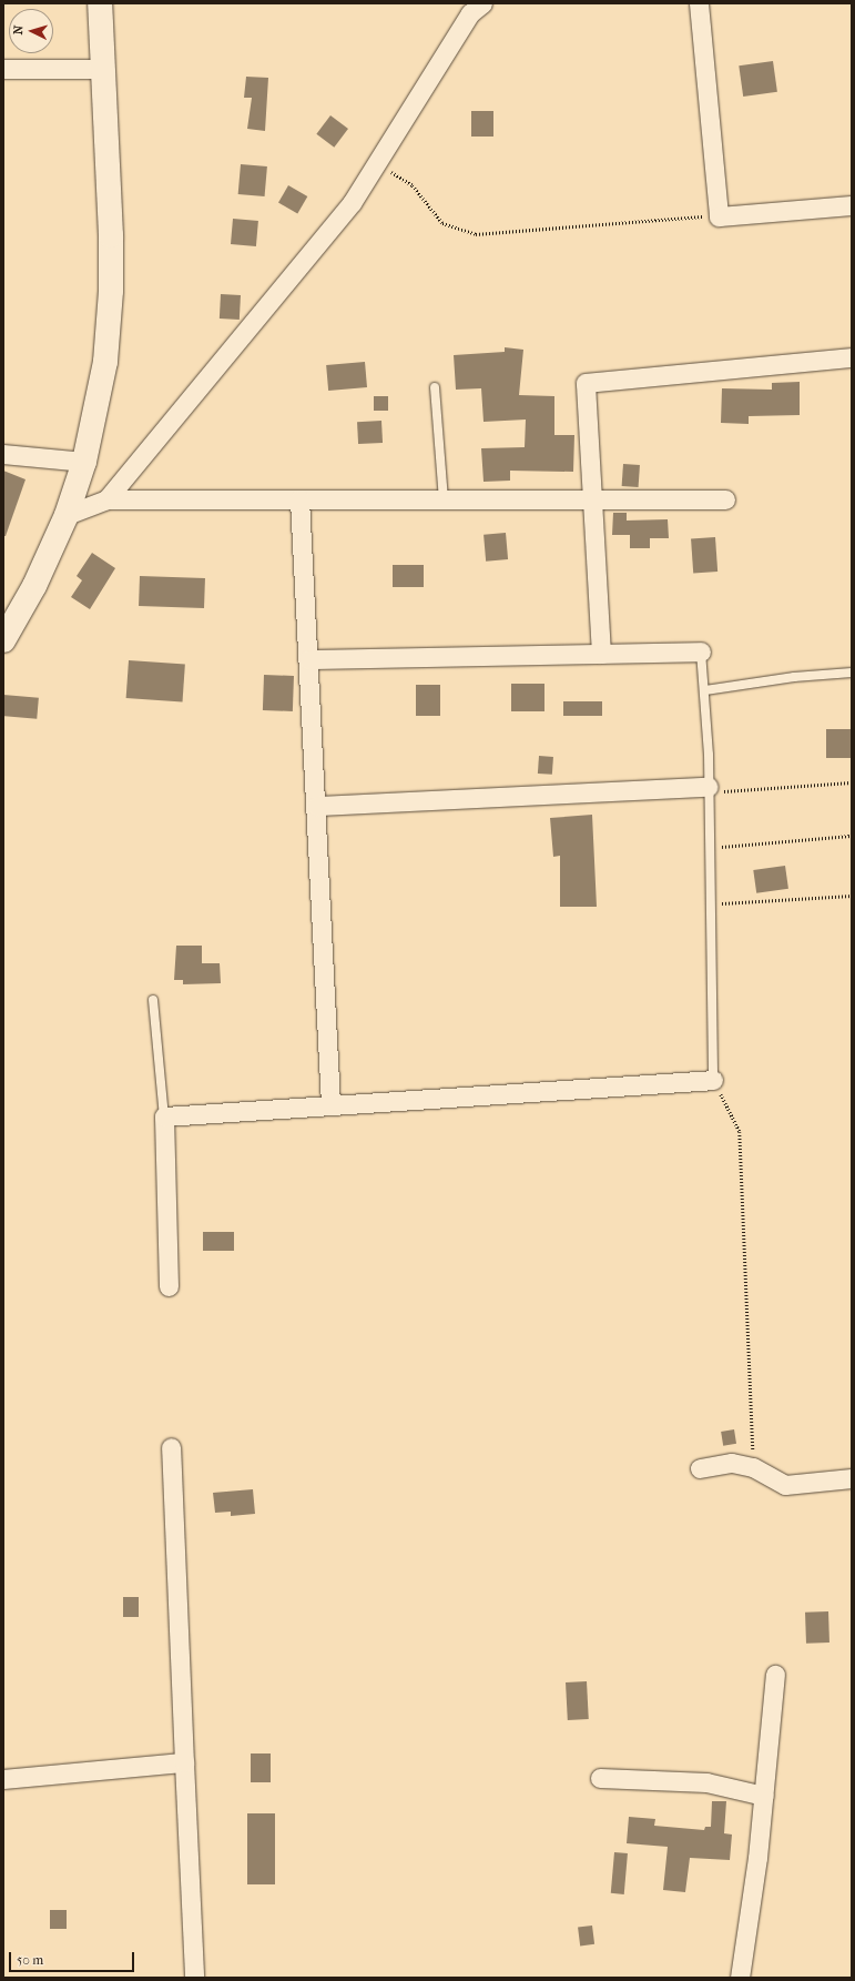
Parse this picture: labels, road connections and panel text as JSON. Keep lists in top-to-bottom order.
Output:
{
  "scale_bar": "50 m",
  "north": "left"
}
